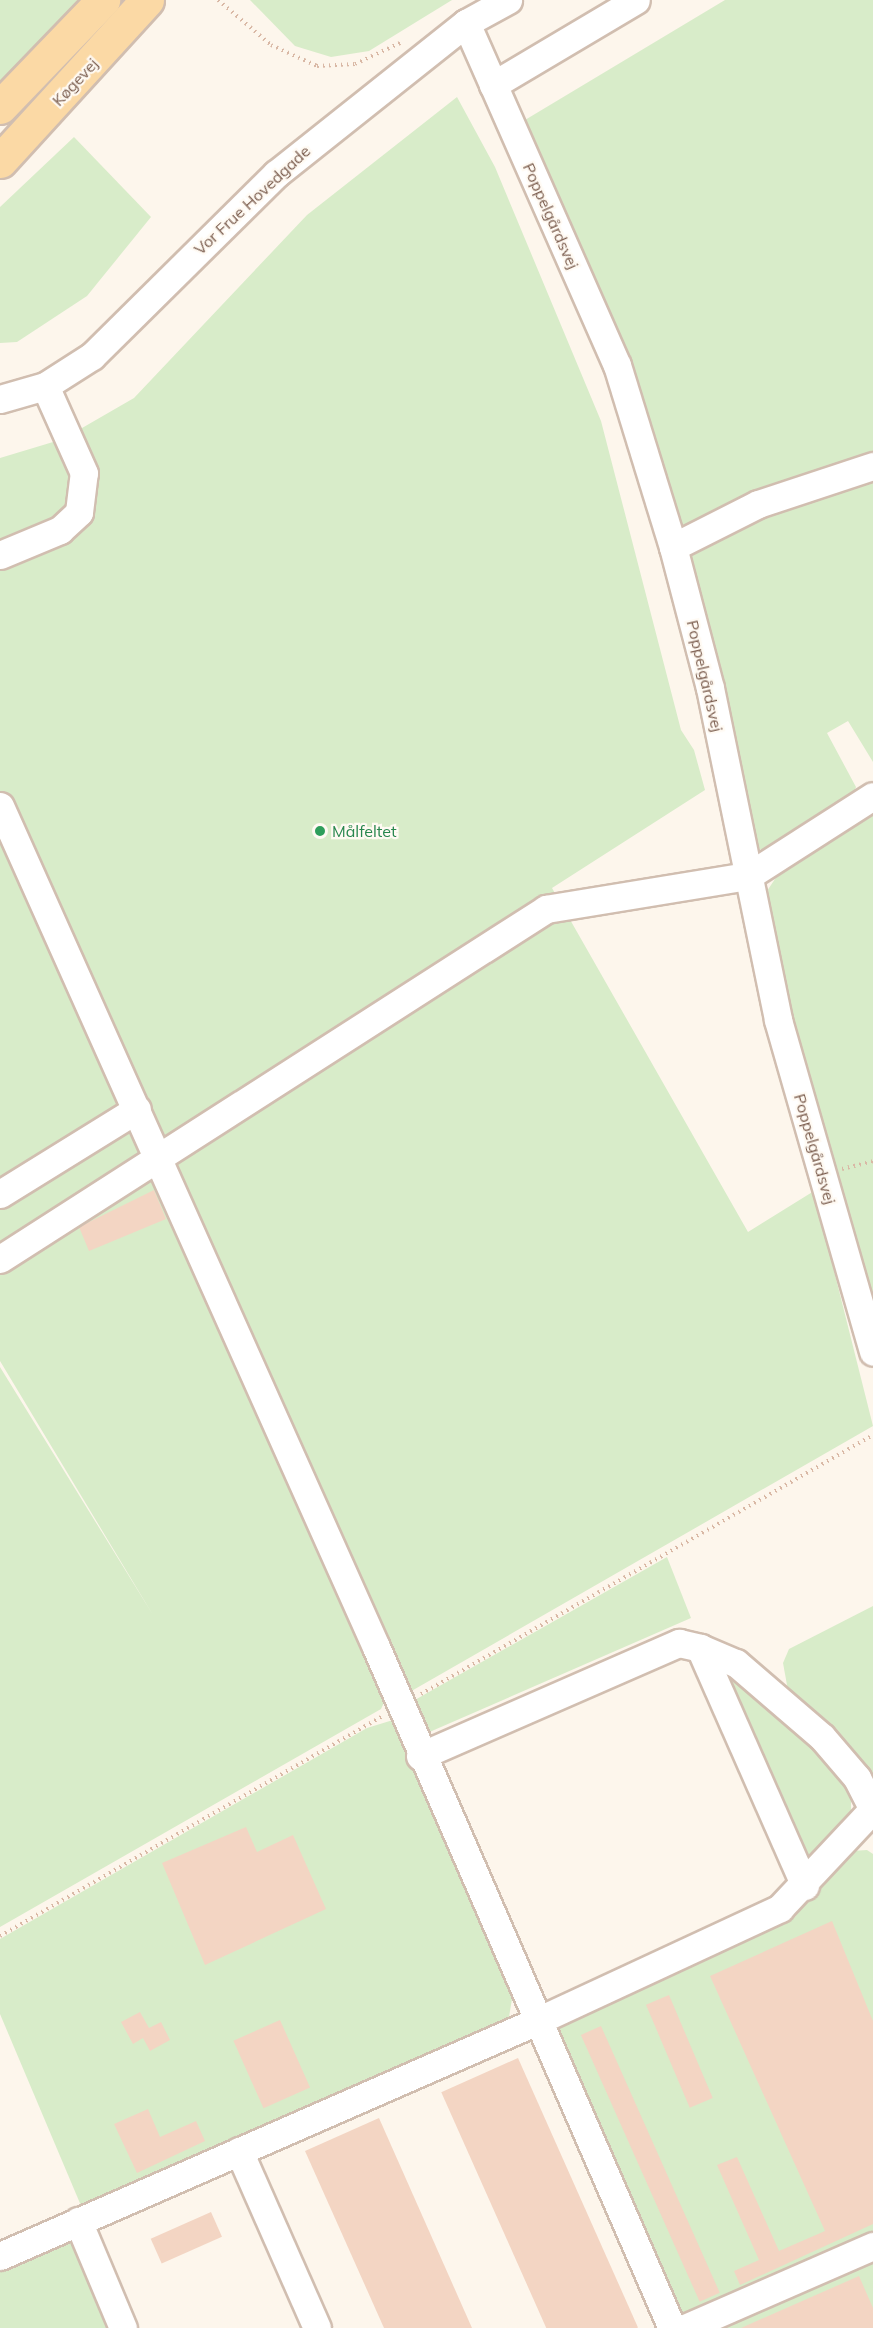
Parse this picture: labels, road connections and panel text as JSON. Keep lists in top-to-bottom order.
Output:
{
  "streets": {
    "main road": ["Køgevej"],
    "street": ["Vor Frue Hovedgade", "Poppelgårdsvej"]
  },
  "crossings": [
    ["Vor Frue Hovedgade", "Poppelgårdsvej"]
  ],
  "places": ["Målfeltet"]
}
